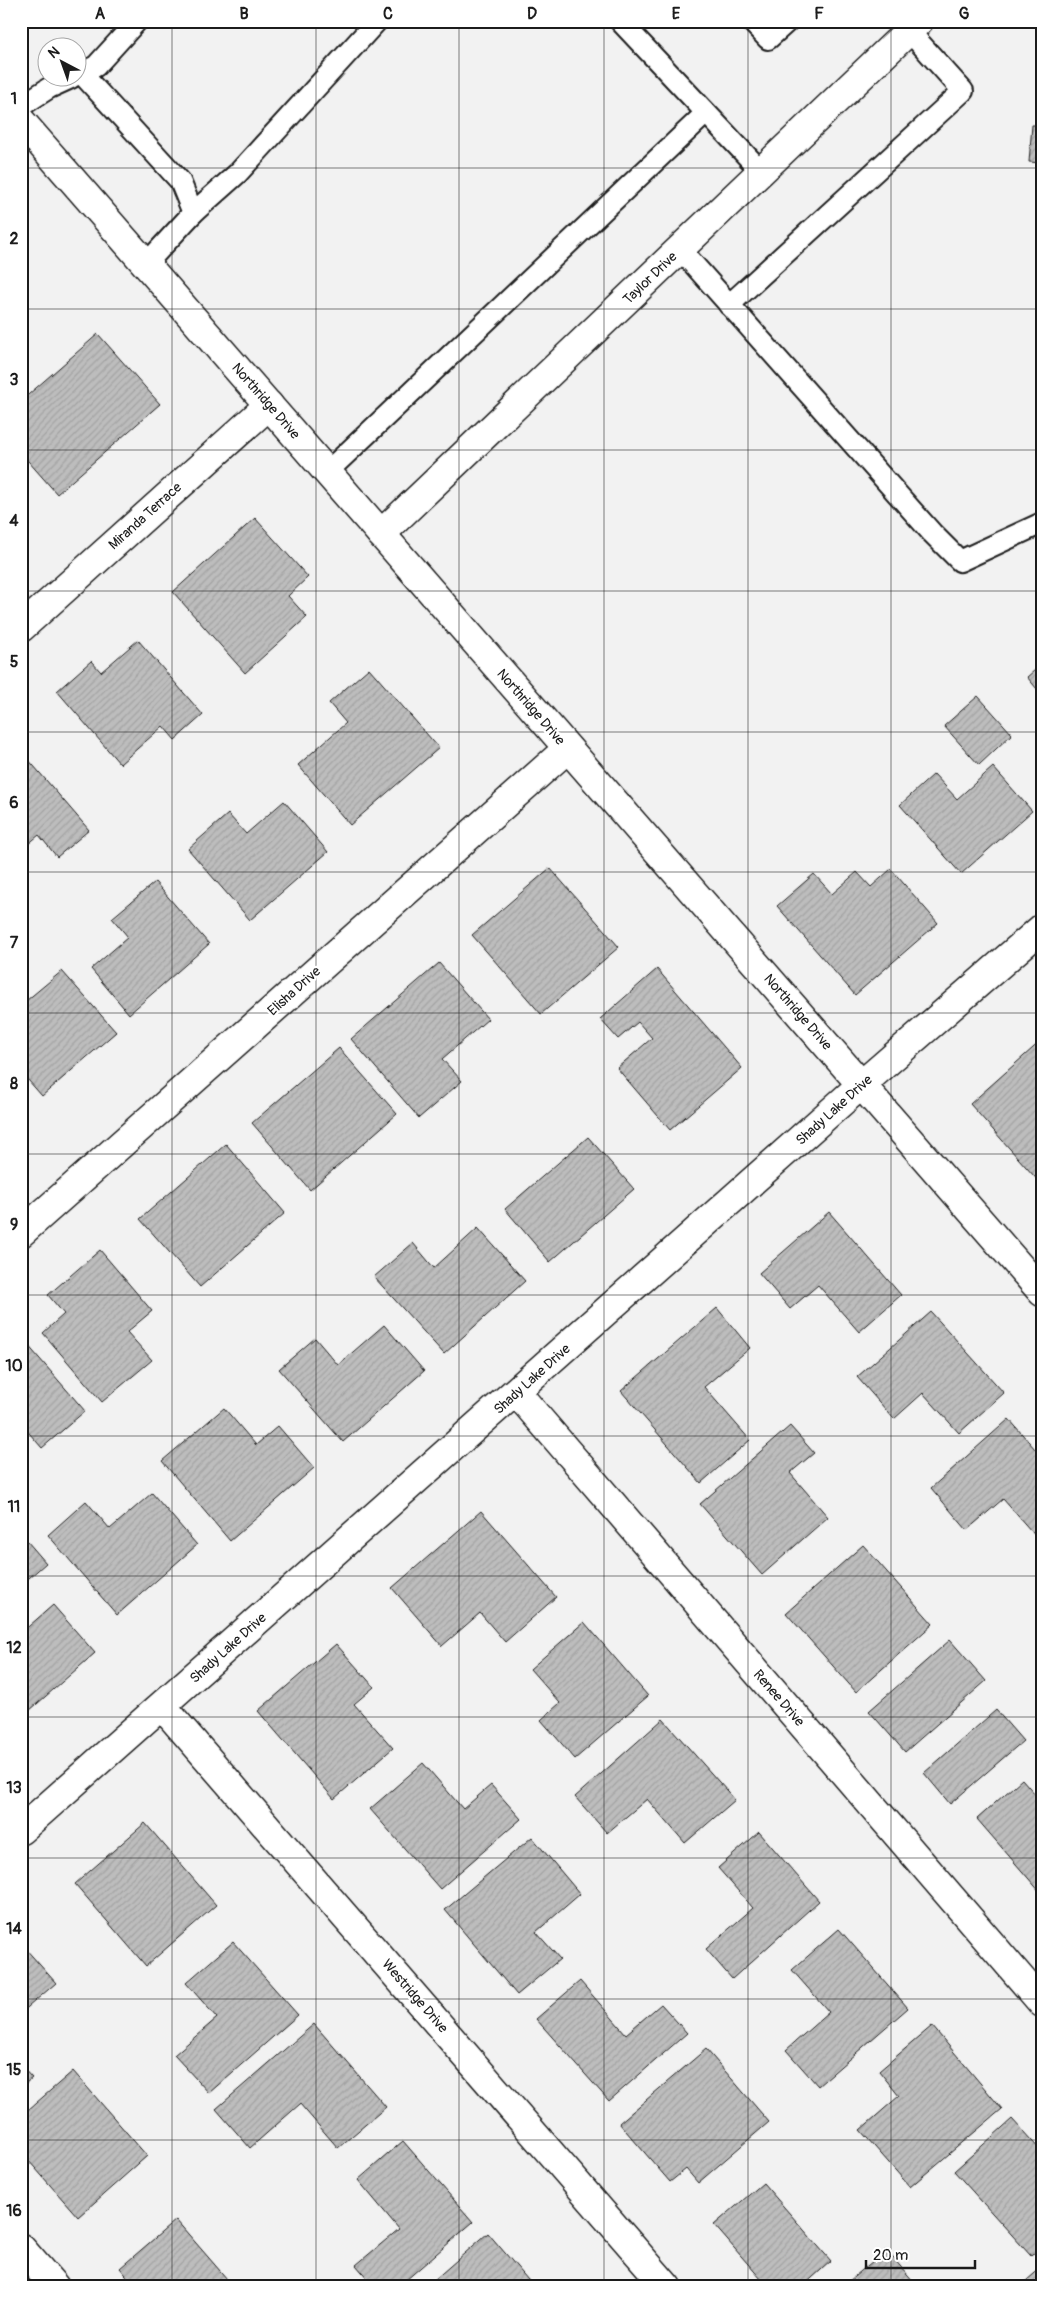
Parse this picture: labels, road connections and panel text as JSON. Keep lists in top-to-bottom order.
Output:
{
  "streets": {
    "street": [
      "Taylor Drive",
      "Northridge Drive",
      "Miranda Terrace",
      "Elisha Drive",
      "Shady Lake Drive",
      "Renee Drive",
      "Westridge Drive"
    ]
  },
  "crossings": [
    ["Taylor Drive", "Northridge Drive"],
    ["Northridge Drive", "Miranda Terrace"],
    ["Northridge Drive", "Elisha Drive"],
    ["Northridge Drive", "Shady Lake Drive"],
    ["Shady Lake Drive", "Renee Drive"],
    ["Shady Lake Drive", "Westridge Drive"]
  ],
  "scale_bar": "20 m",
  "north": "top left",
  "grid": {
    "columns": [
      "A",
      "B",
      "C",
      "D",
      "E",
      "F",
      "G"
    ],
    "rows": [
      "1",
      "2",
      "3",
      "4",
      "5",
      "6",
      "7",
      "8",
      "9",
      "10",
      "11",
      "12",
      "13",
      "14",
      "15",
      "16"
    ]
  }
}
